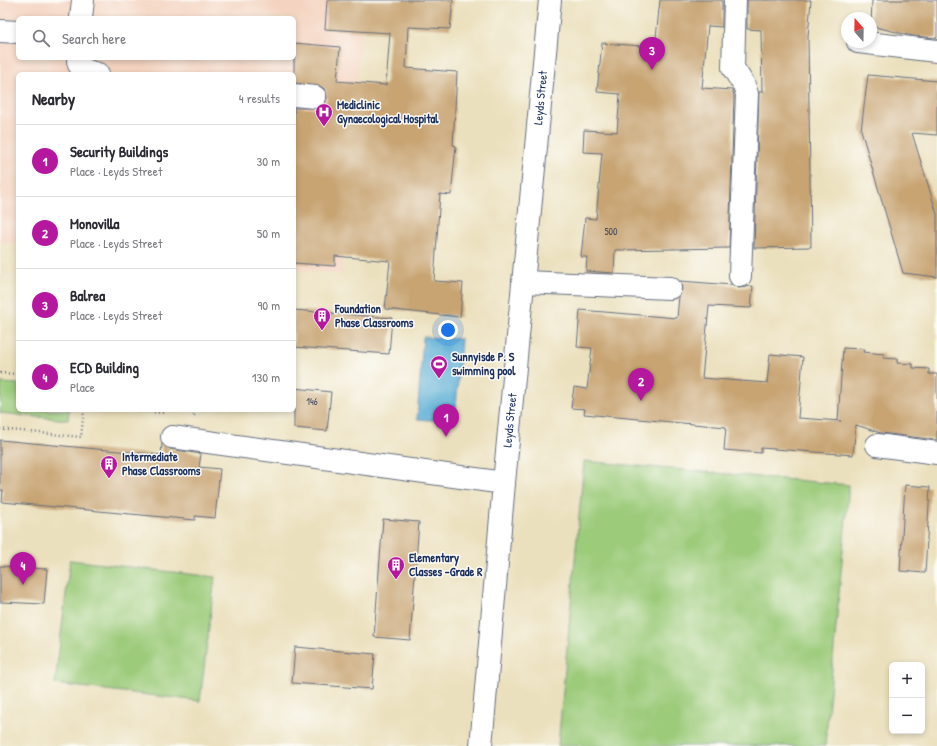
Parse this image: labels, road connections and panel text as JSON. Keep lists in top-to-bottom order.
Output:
{
  "streets": {
    "street": ["Leyds Street"]
  },
  "places": {
    "hospital": ["Mediclinic Gynaecological Hospital"],
    "building": ["Foundation Phase Classrooms", "Intermediate Phase Classrooms", "Elementary Classes -Grade R"],
    "sports": ["Sunnyisde P. S swimming pool"]
  },
  "house_numbers": ["500", "146"],
  "north": "top",
  "page": {
    "search": "Search here",
    "pins": [
      "3",
      "2",
      "1",
      "4"
    ],
    "heading": ["Nearby", "4 results"],
    "list": [
      {
        "mark": "1",
        "name": "Security Buildings",
        "note": "Place · Leyds Street",
        "value": "30 m"
      },
      {
        "mark": "2",
        "name": "Monovilla",
        "note": "Place · Leyds Street",
        "value": "50 m"
      },
      {
        "mark": "3",
        "name": "Balrea",
        "note": "Place · Leyds Street",
        "value": "90 m"
      },
      {
        "mark": "4",
        "name": "ECD Building",
        "note": "Place",
        "value": "130 m"
      }
    ],
    "map_buttons": ["+", "−"]
  }
}
